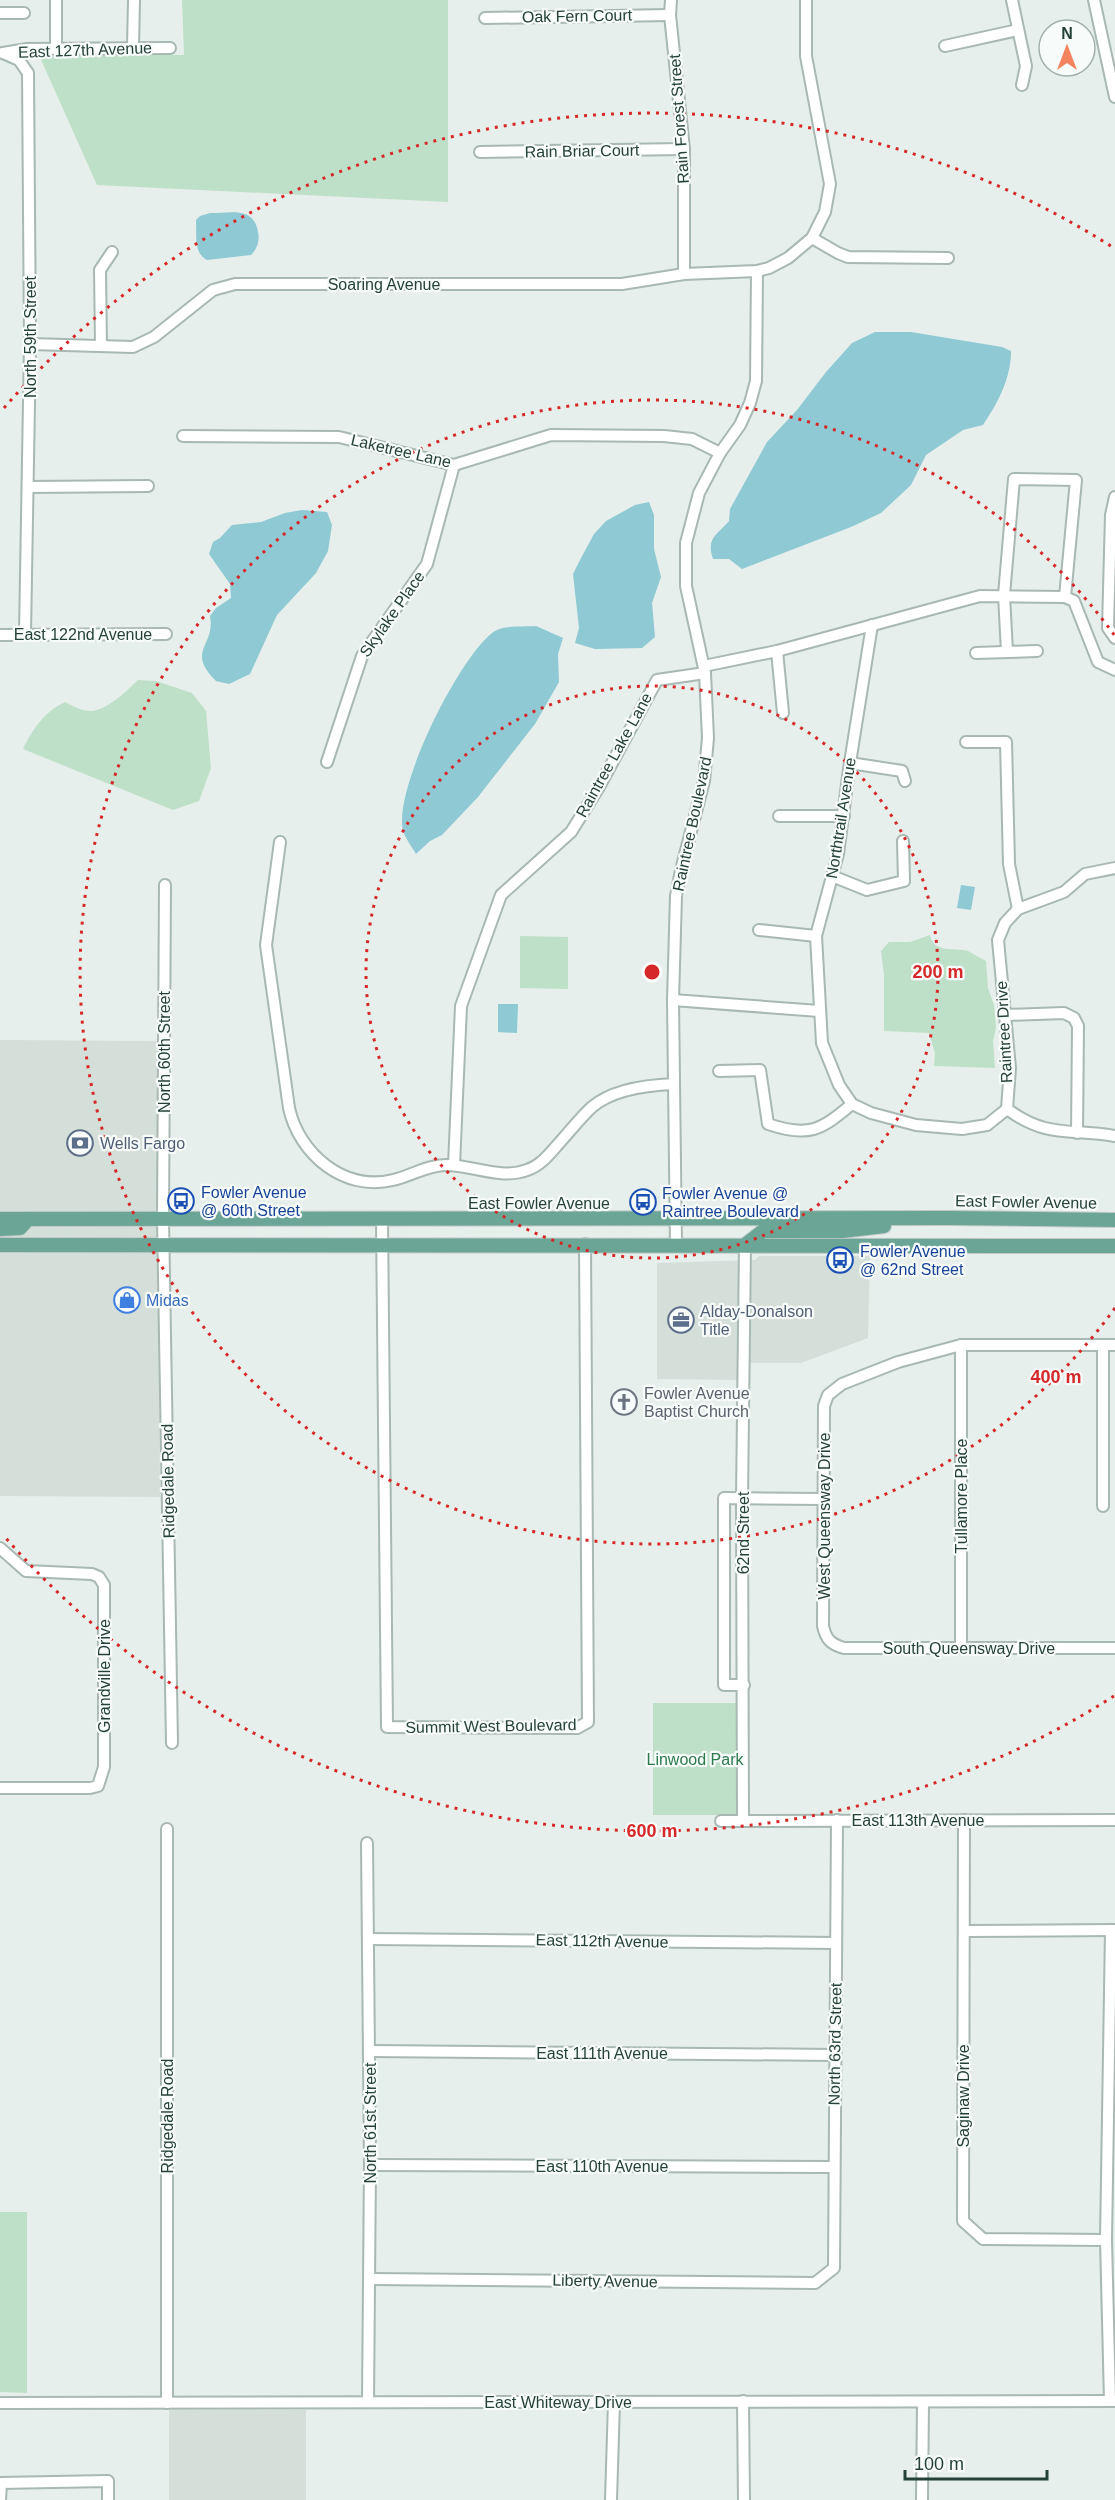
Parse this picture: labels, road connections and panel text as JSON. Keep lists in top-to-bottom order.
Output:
{
  "streets": {
    "main road": ["East Fowler Avenue"],
    "street": [
      "Oak Fern Court",
      "East 127th Avenue",
      "Rain Forest Street",
      "Rain Briar Court",
      "Soaring Avenue",
      "North 59th Street",
      "Laketree Lane",
      "Skylake Place",
      "East 122nd Avenue",
      "Raintree Lake Lane",
      "Northtrail Avenue",
      "Raintree Boulevard",
      "Raintree Drive",
      "North 60th Street",
      "Ridgedale Road",
      "Tullamore Place",
      "West Queensway Drive",
      "62nd Street",
      "South Queensway Drive",
      "Grandville Drive",
      "Summit West Boulevard",
      "East 113th Avenue",
      "East 112th Avenue",
      "North 63rd Street",
      "East 111th Avenue",
      "Saginaw Drive",
      "North 61st Street",
      "East 110th Avenue",
      "Liberty Avenue",
      "East Whiteway Drive"
    ]
  },
  "crossings": [
    ["Oak Fern Court", "Rain Forest Street"],
    ["East 127th Avenue", "North 59th Street"],
    ["Rain Forest Street", "Rain Briar Court"],
    ["Rain Forest Street", "Soaring Avenue"],
    ["Soaring Avenue", "North 59th Street"],
    ["Soaring Avenue", "Raintree Boulevard"],
    ["North 59th Street", "East 122nd Avenue"],
    ["Laketree Lane", "Skylake Place"],
    ["Laketree Lane", "Raintree Boulevard"],
    ["Raintree Lake Lane", "Raintree Boulevard"],
    ["Raintree Boulevard", "East Fowler Avenue"],
    ["North 60th Street", "East Fowler Avenue"],
    ["North 60th Street", "Ridgedale Road"],
    ["East Fowler Avenue", "Ridgedale Road"],
    ["East Fowler Avenue", "Summit West Boulevard"],
    ["Ridgedale Road", "East Whiteway Drive"],
    ["Tullamore Place", "West Queensway Drive"],
    ["Tullamore Place", "South Queensway Drive"],
    ["West Queensway Drive", "South Queensway Drive"],
    ["62nd Street", "East 113th Avenue"],
    ["East 113th Avenue", "North 63rd Street"],
    ["East 113th Avenue", "Saginaw Drive"],
    ["East 112th Avenue", "North 63rd Street"],
    ["East 112th Avenue", "North 61st Street"],
    ["North 63rd Street", "East 111th Avenue"],
    ["North 63rd Street", "East 110th Avenue"],
    ["North 63rd Street", "Liberty Avenue"],
    ["East 111th Avenue", "North 61st Street"],
    ["North 61st Street", "East 110th Avenue"],
    ["North 61st Street", "Liberty Avenue"],
    ["North 61st Street", "East Whiteway Drive"]
  ],
  "parks": ["Linwood Park"],
  "places": {
    "bank": ["Wells Fargo"],
    "bus stop": ["Fowler Avenue @ 60th Street", "Fowler Avenue @ Raintree Boulevard", "Fowler Avenue @ 62nd Street"],
    "shop": ["Midas"],
    "office": ["Alday-Donalson Title"],
    "church": ["Fowler Avenue Baptist Church"]
  },
  "scale_bar": "100 m",
  "north": "top",
  "rings": ["200 m", "400 m", "600 m"]
}
